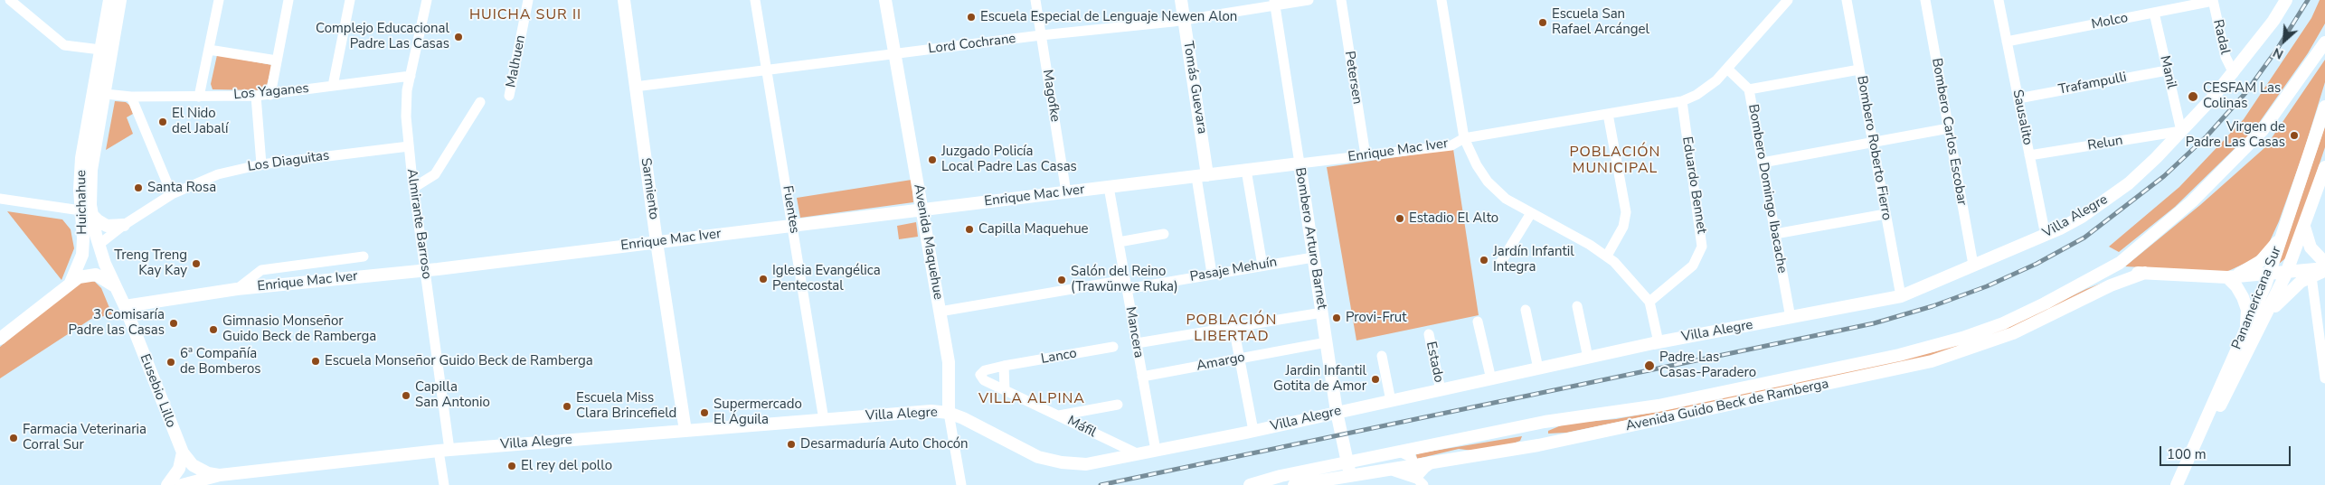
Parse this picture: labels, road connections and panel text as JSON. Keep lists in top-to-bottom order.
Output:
{
  "streets": {
    "main road": [
      "Tomás Guevara",
      "Enrique Mac Iver",
      "Sarmiento",
      "Huichahue",
      "Villa Alegre",
      "Bombero Arturo Barnet",
      "Avenida Maquehue",
      "Panamericana Sur",
      "Eusebio Lillo",
      "Avenida Guido Beck de Ramberga"
    ],
    "street": [
      "Molco",
      "Radal",
      "Lord Cochrane",
      "Malhuen",
      "Manil",
      "Petersen",
      "Trafampulli",
      "Los Yaganes",
      "Magofke",
      "Sausalito",
      "Bombero Carlos Escobar",
      "Relun",
      "Bombero Roberto Fierro",
      "Los Diaguitas",
      "Eduardo Bennet",
      "Bombero Domingo Ibacache",
      "Fuentes",
      "Almirante Barroso",
      "Pasaje Mehuín",
      "Mancera",
      "Lanco",
      "Amargo",
      "Estado",
      "Máfil"
    ]
  },
  "crossings": [
    ["Molco", "Radal"],
    ["Molco", "Manil"],
    ["Molco", "Sausalito"],
    ["Radal", "Villa Alegre"],
    ["Lord Cochrane", "Tomás Guevara"],
    ["Lord Cochrane", "Magofke"],
    ["Lord Cochrane", "Sarmiento"],
    ["Lord Cochrane", "Fuentes"],
    ["Lord Cochrane", "Bombero Arturo Barnet"],
    ["Lord Cochrane", "Avenida Maquehue"],
    ["Manil", "Trafampulli"],
    ["Manil", "Relun"],
    ["Manil", "Villa Alegre"],
    ["Petersen", "Enrique Mac Iver"],
    ["Trafampulli", "Sausalito"],
    ["Tomás Guevara", "Enrique Mac Iver"],
    ["Los Yaganes", "Almirante Barroso"],
    ["Magofke", "Enrique Mac Iver"],
    ["Sausalito", "Relun"],
    ["Sausalito", "Villa Alegre"],
    ["Bombero Carlos Escobar", "Villa Alegre"],
    ["Relun", "Villa Alegre"],
    ["Bombero Roberto Fierro", "Villa Alegre"],
    ["Enrique Mac Iver", "Eduardo Bennet"],
    ["Enrique Mac Iver", "Sarmiento"],
    ["Enrique Mac Iver", "Bombero Domingo Ibacache"],
    ["Enrique Mac Iver", "Fuentes"],
    ["Enrique Mac Iver", "Almirante Barroso"],
    ["Enrique Mac Iver", "Bombero Arturo Barnet"],
    ["Enrique Mac Iver", "Avenida Maquehue"],
    ["Enrique Mac Iver", "Mancera"],
    ["Enrique Mac Iver", "Eusebio Lillo"],
    ["Los Diaguitas", "Huichahue"],
    ["Los Diaguitas", "Almirante Barroso"],
    ["Los Diaguitas", "Eusebio Lillo"],
    ["Sarmiento", "Villa Alegre"],
    ["Bombero Domingo Ibacache", "Villa Alegre"],
    ["Huichahue", "Eusebio Lillo"],
    ["Fuentes", "Villa Alegre"],
    ["Villa Alegre", "Almirante Barroso"],
    ["Villa Alegre", "Bombero Arturo Barnet"],
    ["Villa Alegre", "Avenida Maquehue"],
    ["Villa Alegre", "Mancera"],
    ["Villa Alegre", "Estado"],
    ["Villa Alegre", "Eusebio Lillo"],
    ["Villa Alegre", "Máfil"],
    ["Bombero Arturo Barnet", "Pasaje Mehuín"],
    ["Bombero Arturo Barnet", "Amargo"],
    ["Bombero Arturo Barnet", "Avenida Guido Beck de Ramberga"],
    ["Avenida Maquehue", "Pasaje Mehuín"],
    ["Pasaje Mehuín", "Mancera"],
    ["Panamericana Sur", "Avenida Guido Beck de Ramberga"],
    ["Mancera", "Amargo"],
    ["Lanco", "Máfil"]
  ],
  "districts": [
    "HUICHA SUR II",
    "POBLACIÓN MUNICIPAL",
    "POBLACIÓN LIBERTAD",
    "VILLA ALPINA"
  ],
  "places": [
    "Escuela Especial de Lenguaje Newen Alon",
    "Escuela San Rafael Arcángel",
    "Complejo Educacional Padre Las Casas",
    "CESFAM Las Colinas",
    "El Nido del Jabalí",
    "Virgen de Padre Las Casas",
    "Juzgado Policía Local Padre Las Casas",
    "Santa Rosa",
    "Estadio El Alto",
    "Capilla Maquehue",
    "Jardín Infantil Integra",
    "Treng Treng Kay Kay",
    "Iglesia Evangélica Pentecostal",
    "Salón del Reino (Trawünwe Ruka)",
    "Provi-Frut",
    "3 Comisaría Padre las Casas",
    "Gimnasio Monseñor Guido Beck de Ramberga",
    "Escuela Monseñor Guido Beck de Ramberga",
    "6ª Compañía de Bomberos",
    "Padre Las Casas-Paradero",
    "Jardin Infantil Gotita de Amor",
    "Capilla San Antonio",
    "Escuela Miss Clara Brincefield",
    "Supermercado El Águila",
    "Farmacia Veterinaria Corral Sur",
    "Desarmaduría Auto Chocón",
    "El rey del pollo"
  ],
  "scale_bar": "100 m",
  "north": "bottom left"
}
